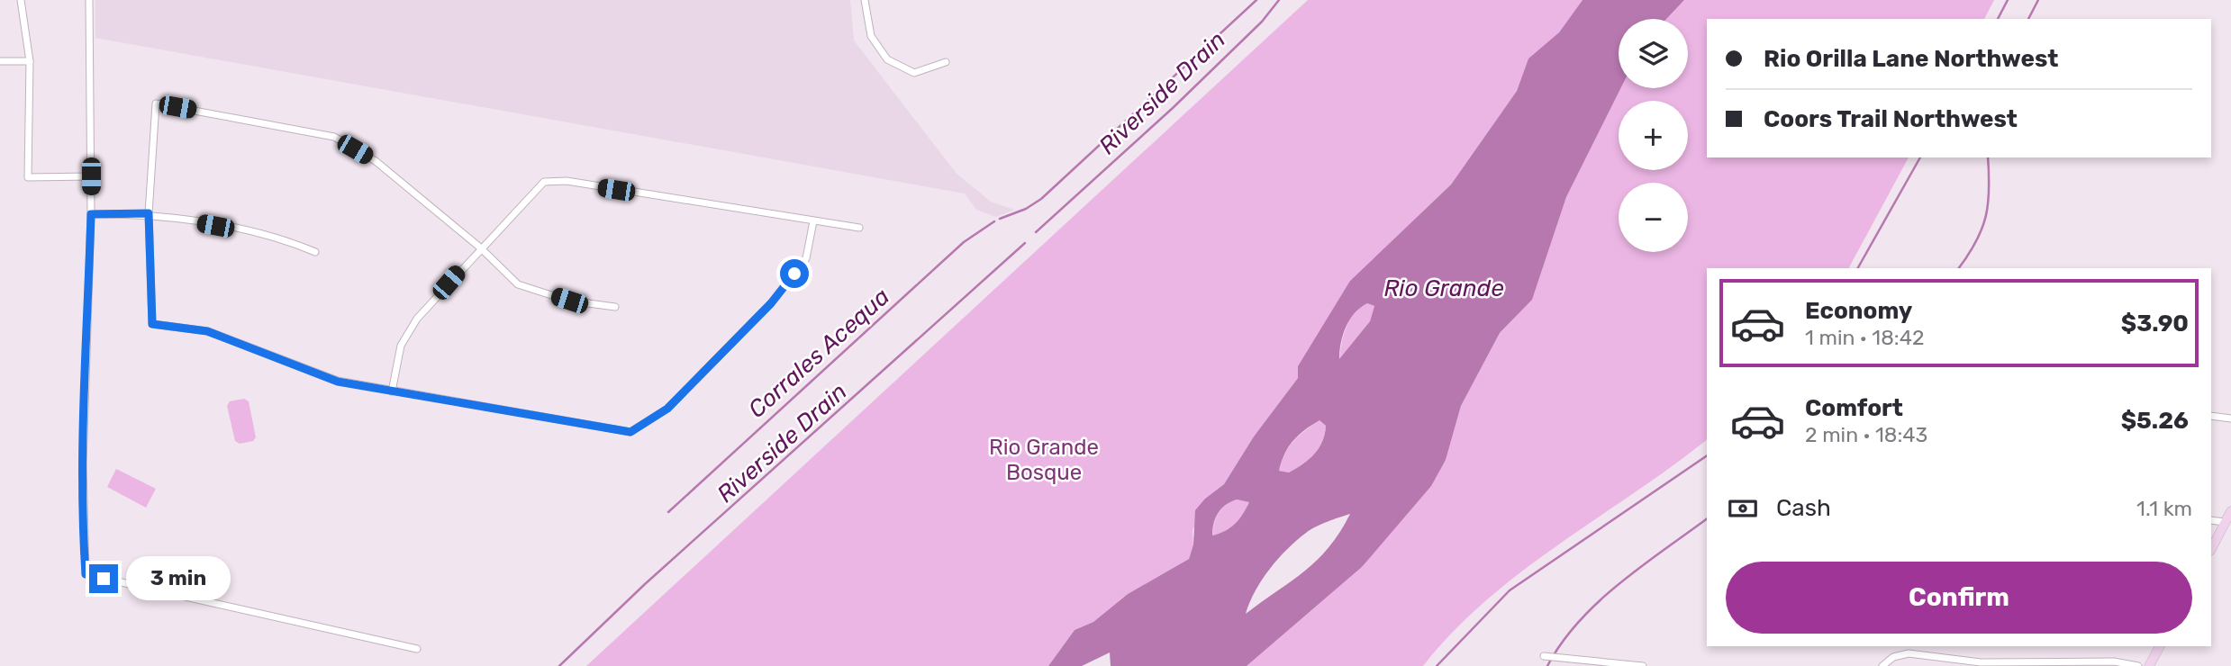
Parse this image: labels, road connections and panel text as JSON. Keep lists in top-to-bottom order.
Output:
{
  "water": ["Riverside Drain", "Rio Grande", "Corrales Acequa"],
  "parks": ["Rio Grande Bosque"],
  "page": {
    "map_buttons": ["+", "−"],
    "banner": ["Rio Orilla Lane Northwest", "Coors Trail Northwest"],
    "list": [
      {
        "name": "Economy",
        "note": "1 min · 18:42",
        "value": "$3.90"
      },
      {
        "name": "Comfort",
        "note": "2 min · 18:43",
        "value": "$5.26"
      }
    ],
    "pay": ["Cash", "1.1 km"],
    "buttons": "Confirm",
    "bubble": "3 min"
  }
}
